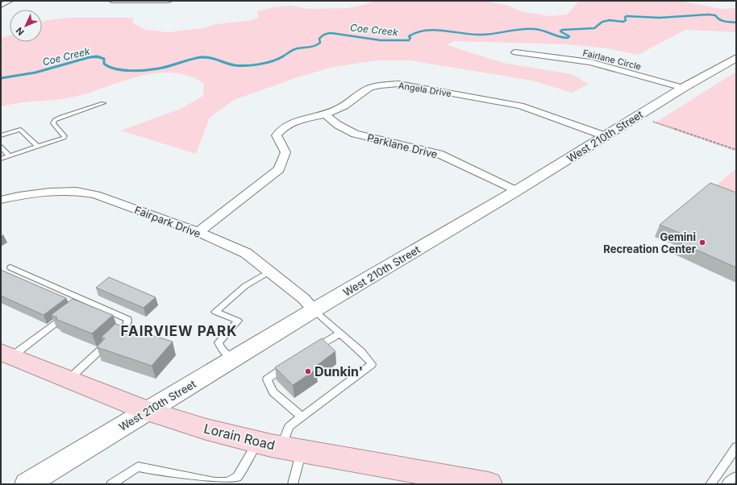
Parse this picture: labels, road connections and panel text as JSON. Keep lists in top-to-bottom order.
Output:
{
  "streets": {
    "main road": ["Lorain Road"],
    "street": [
      "Fairlane Circle",
      "Angela Drive",
      "West 210th Street",
      "Parklane Drive",
      "Fairpark Drive"
    ]
  },
  "crossings": [
    ["Fairlane Circle", "West 210th Street"],
    ["Angela Drive", "West 210th Street"],
    ["Angela Drive", "Parklane Drive"],
    ["Angela Drive", "Fairpark Drive"],
    ["West 210th Street", "Parklane Drive"],
    ["West 210th Street", "Fairpark Drive"],
    ["West 210th Street", "Lorain Road"]
  ],
  "districts": ["FAIRVIEW PARK"],
  "water": ["Coe Creek"],
  "places": ["Gemini Recreation Center", "Dunkin'"],
  "north": "bottom left"
}
